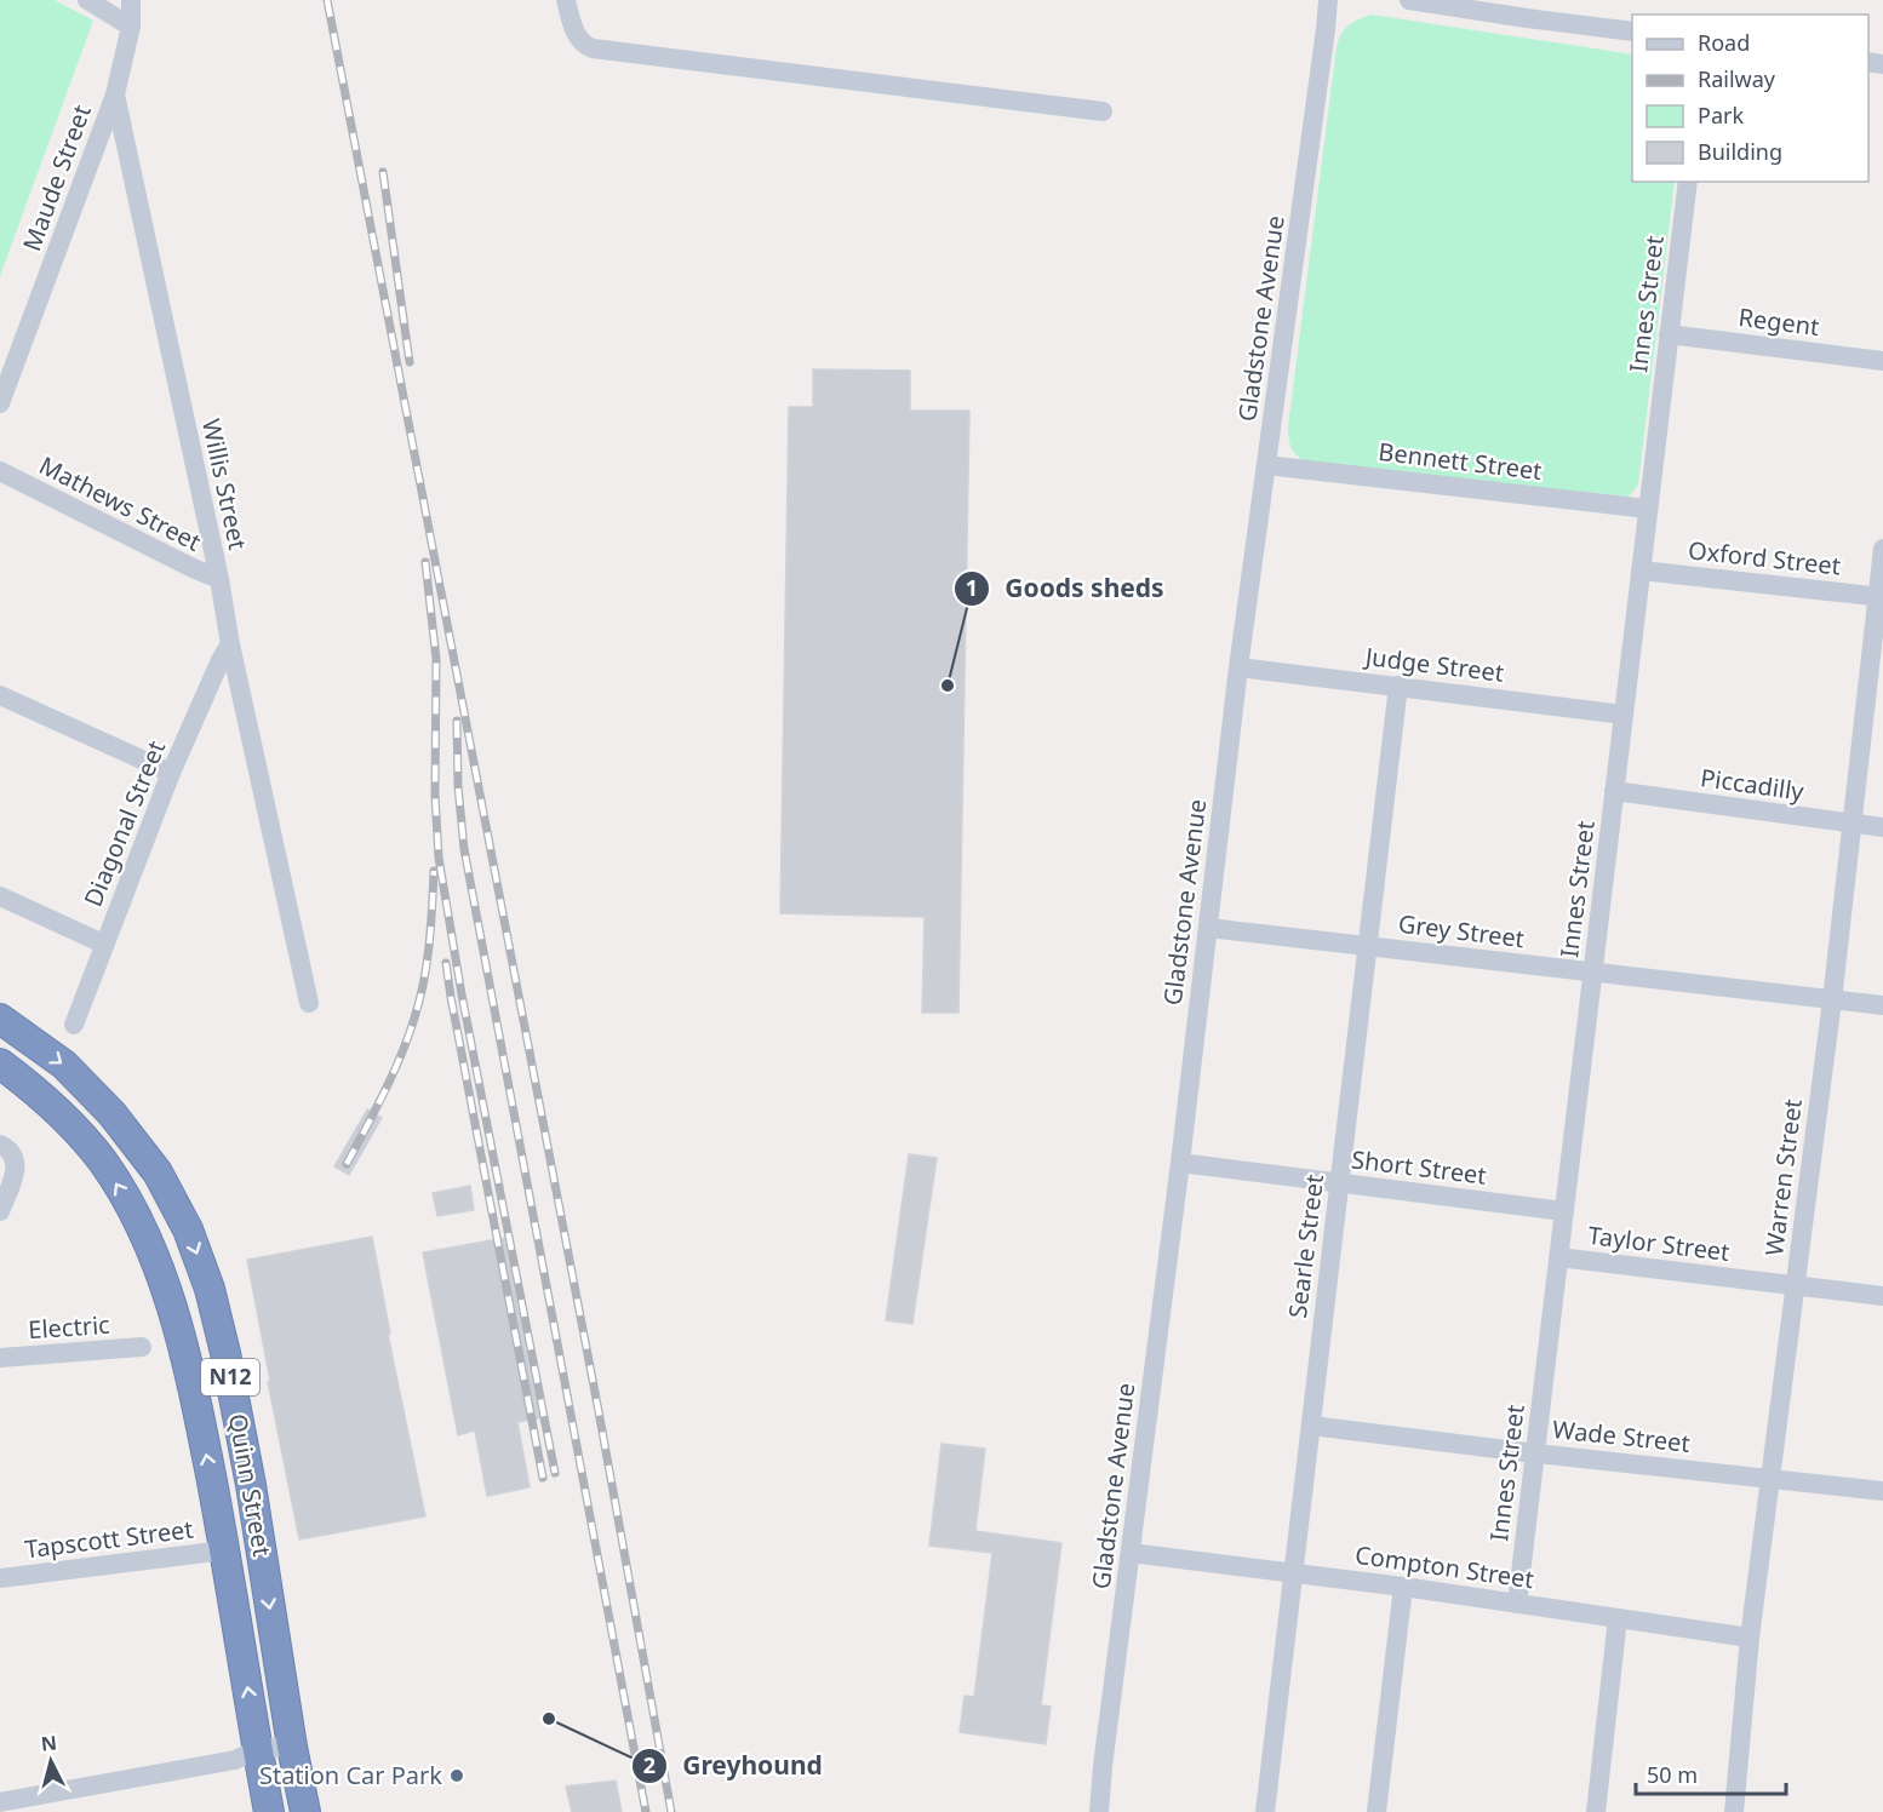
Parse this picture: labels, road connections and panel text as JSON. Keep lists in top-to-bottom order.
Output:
{
  "streets": {
    "highway": ["N12", "Quinn Street"],
    "street": [
      "Maude Street",
      "Innes Street",
      "Gladstone Avenue",
      "Regent",
      "Bennett Street",
      "Willis Street",
      "Mathews Street",
      "Oxford Street",
      "Judge Street",
      "Piccadilly",
      "Diagonal Street",
      "Grey Street",
      "Short Street",
      "Warren Street",
      "Taylor Street",
      "Searle Street",
      "Electric",
      "Wade Street",
      "Tapscott Street",
      "Compton Street"
    ]
  },
  "crossings": [
    ["Maude Street", "Willis Street"],
    ["Innes Street", "Regent"],
    ["Innes Street", "Bennett Street"],
    ["Innes Street", "Oxford Street"],
    ["Innes Street", "Judge Street"],
    ["Innes Street", "Piccadilly"],
    ["Innes Street", "Grey Street"],
    ["Innes Street", "Short Street"],
    ["Innes Street", "Taylor Street"],
    ["Innes Street", "Wade Street"],
    ["Innes Street", "Compton Street"],
    ["Gladstone Avenue", "Bennett Street"],
    ["Gladstone Avenue", "Judge Street"],
    ["Gladstone Avenue", "Grey Street"],
    ["Gladstone Avenue", "Short Street"],
    ["Gladstone Avenue", "Compton Street"],
    ["Willis Street", "Mathews Street"],
    ["Willis Street", "Diagonal Street"],
    ["Oxford Street", "Warren Street"],
    ["Judge Street", "Searle Street"],
    ["Piccadilly", "Warren Street"],
    ["Grey Street", "Warren Street"],
    ["Grey Street", "Searle Street"],
    ["Short Street", "Searle Street"],
    ["Warren Street", "Taylor Street"],
    ["Warren Street", "Wade Street"],
    ["Warren Street", "Compton Street"],
    ["Searle Street", "Wade Street"],
    ["Searle Street", "Compton Street"],
    ["Quinn Street", "Tapscott Street"]
  ],
  "places": ["Goods sheds", "Greyhound", "Station Car Park"],
  "legend": [
    "Road",
    "Railway",
    "Park",
    "Building"
  ],
  "scale_bar": "50 m",
  "north": "top"
}
